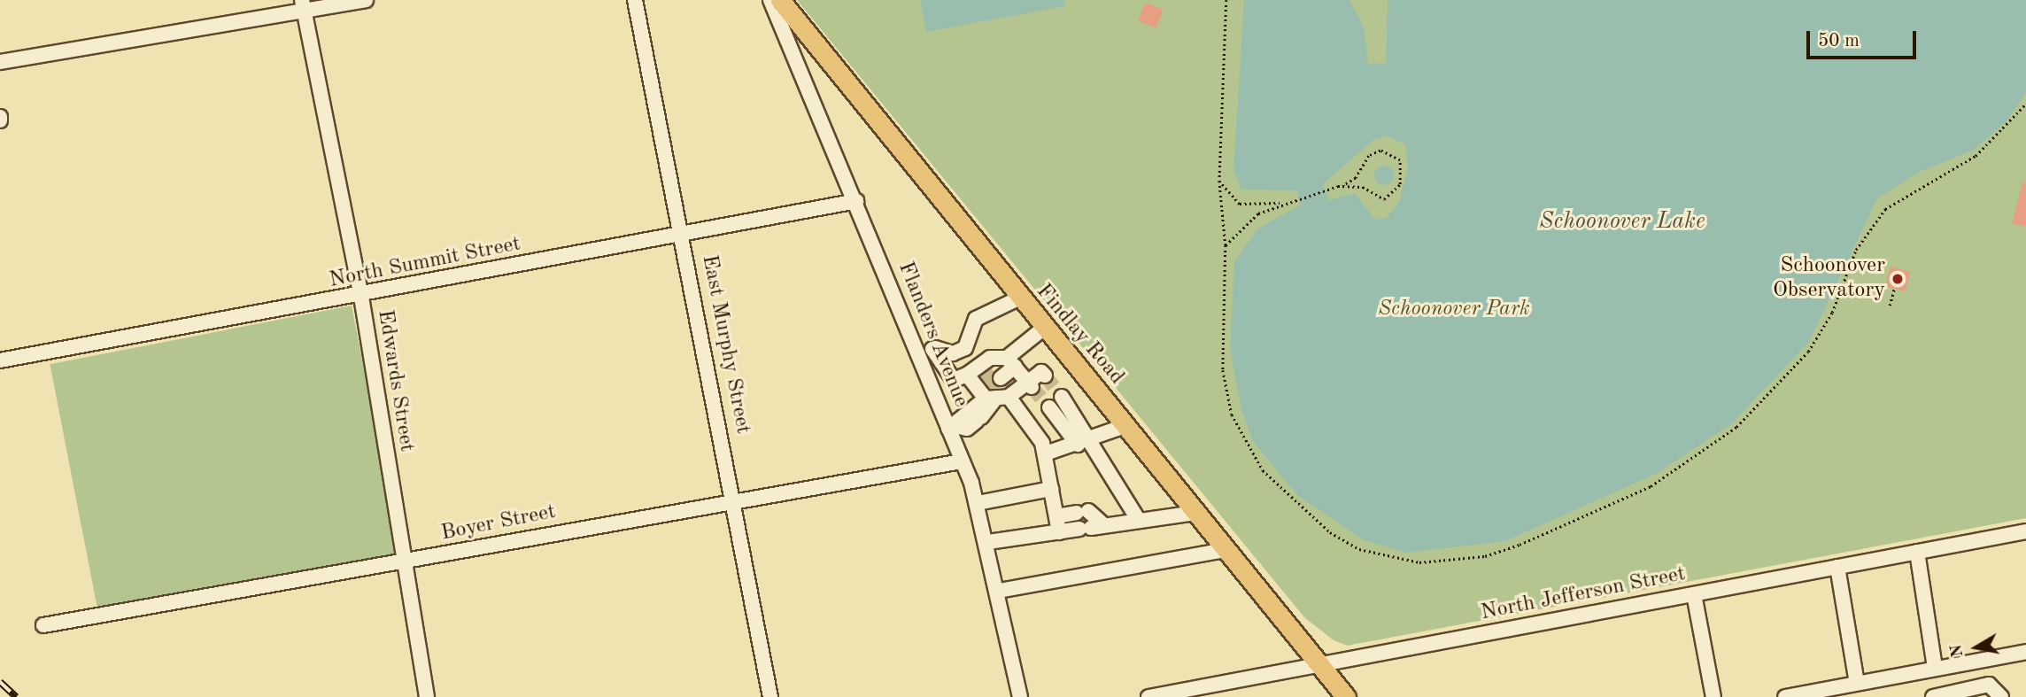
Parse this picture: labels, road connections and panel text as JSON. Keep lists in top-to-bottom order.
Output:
{
  "streets": {
    "main road": ["Findlay Road"],
    "street": [
      "North Summit Street",
      "Flanders Avenue",
      "East Murphy Street",
      "Edwards Street",
      "Boyer Street",
      "North Jefferson Street"
    ]
  },
  "crossings": [
    ["North Summit Street", "Flanders Avenue"],
    ["North Summit Street", "East Murphy Street"],
    ["North Summit Street", "Edwards Street"],
    ["Flanders Avenue", "Boyer Street"],
    ["Findlay Road", "North Jefferson Street"],
    ["East Murphy Street", "Boyer Street"],
    ["Edwards Street", "Boyer Street"]
  ],
  "water": ["Schoonover Lake"],
  "parks": ["Schoonover Park"],
  "places": ["Schoonover Observatory"],
  "scale_bar": "50 m",
  "north": "left"
}
